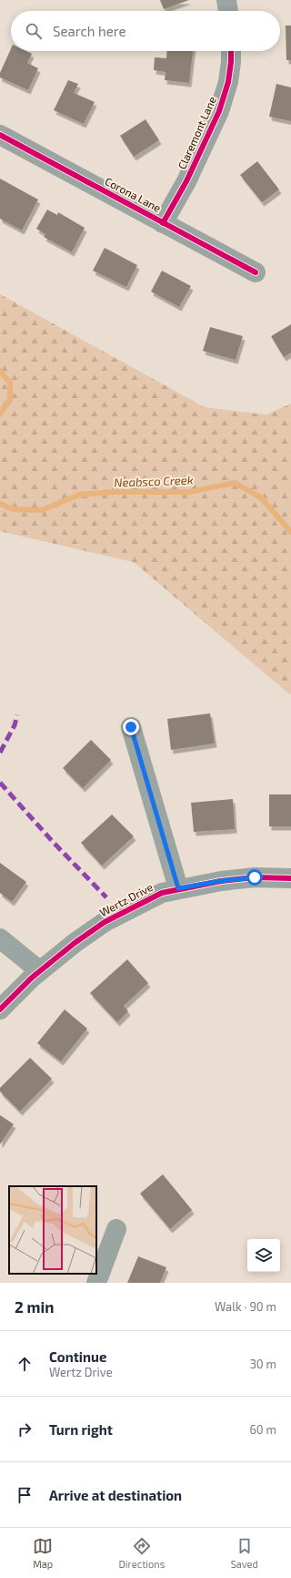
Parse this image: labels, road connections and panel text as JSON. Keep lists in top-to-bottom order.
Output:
{
  "streets": {
    "street": ["Claremont Lane", "Corona Lane", "Wertz Drive"]
  },
  "crossings": [
    ["Claremont Lane", "Corona Lane"]
  ],
  "water": ["Neabsco Creek"],
  "page": {
    "search": "Search here",
    "heading": ["2 min", "Walk · 90 m"],
    "list": [
      ["Continue", "Wertz Drive", "30 m"],
      ["Turn right", "60 m"],
      "Arrive at destination"
    ],
    "nav": ["Map", "Directions", "Saved"]
  }
}
